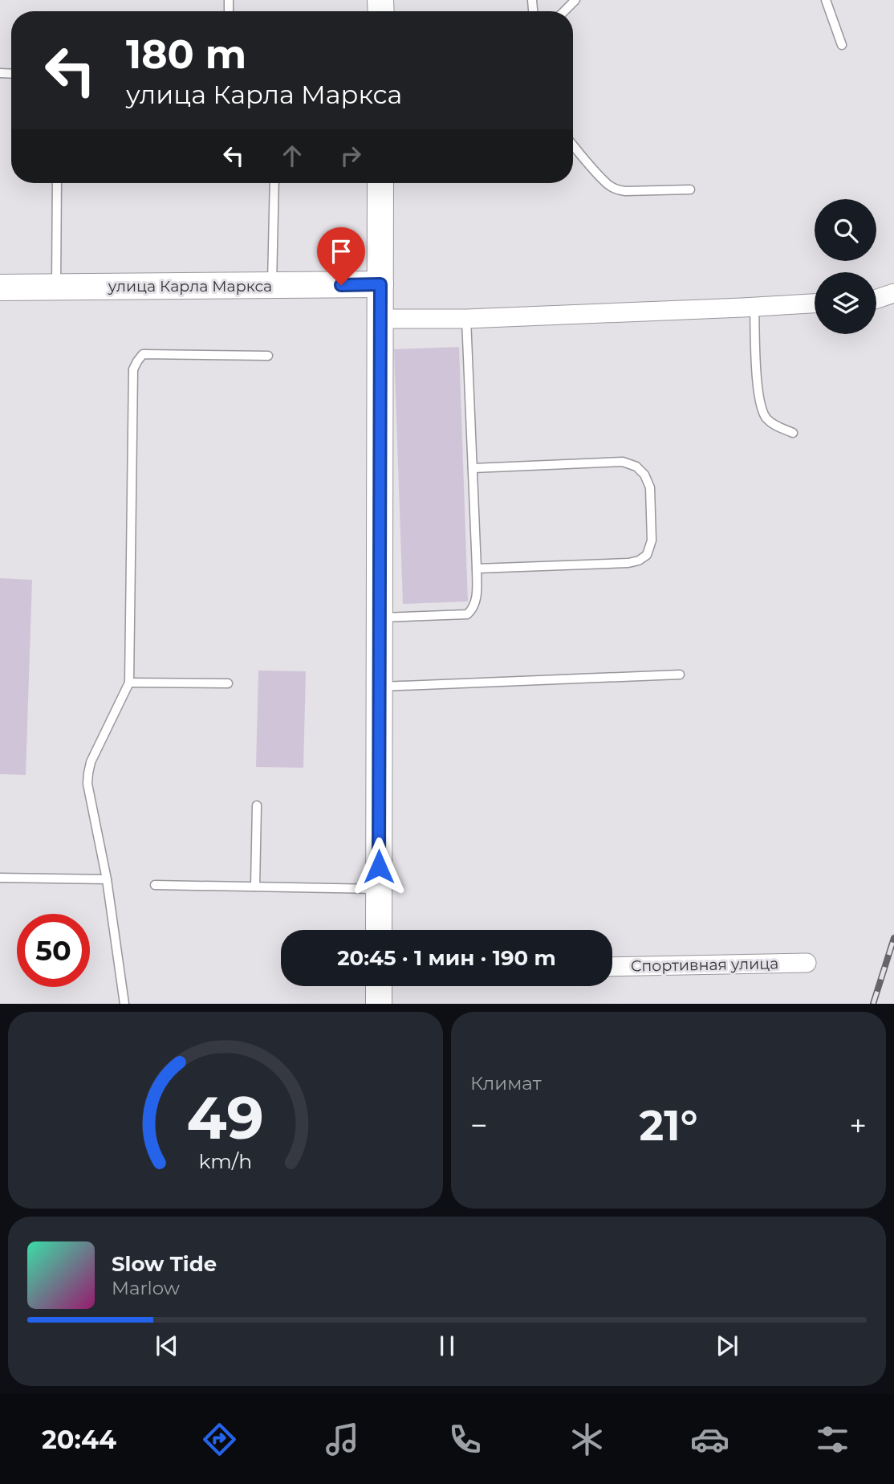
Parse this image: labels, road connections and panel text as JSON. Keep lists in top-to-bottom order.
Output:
{
  "streets": {
    "main road": ["улица Карла Маркса"],
    "street": ["Спортивная улица"]
  },
  "page": {
    "turn": ["180 m", "улица Карла Маркса"],
    "limit": "50",
    "trip": "20:45 · 1 мин · 190 m",
    "tile": "Климат",
    "heat": ["−", "21°", "+"],
    "song": ["Slow Tide", "Marlow"],
    "tabs": "20:44",
    "gauge": ["49", "km/h"]
  }
}
